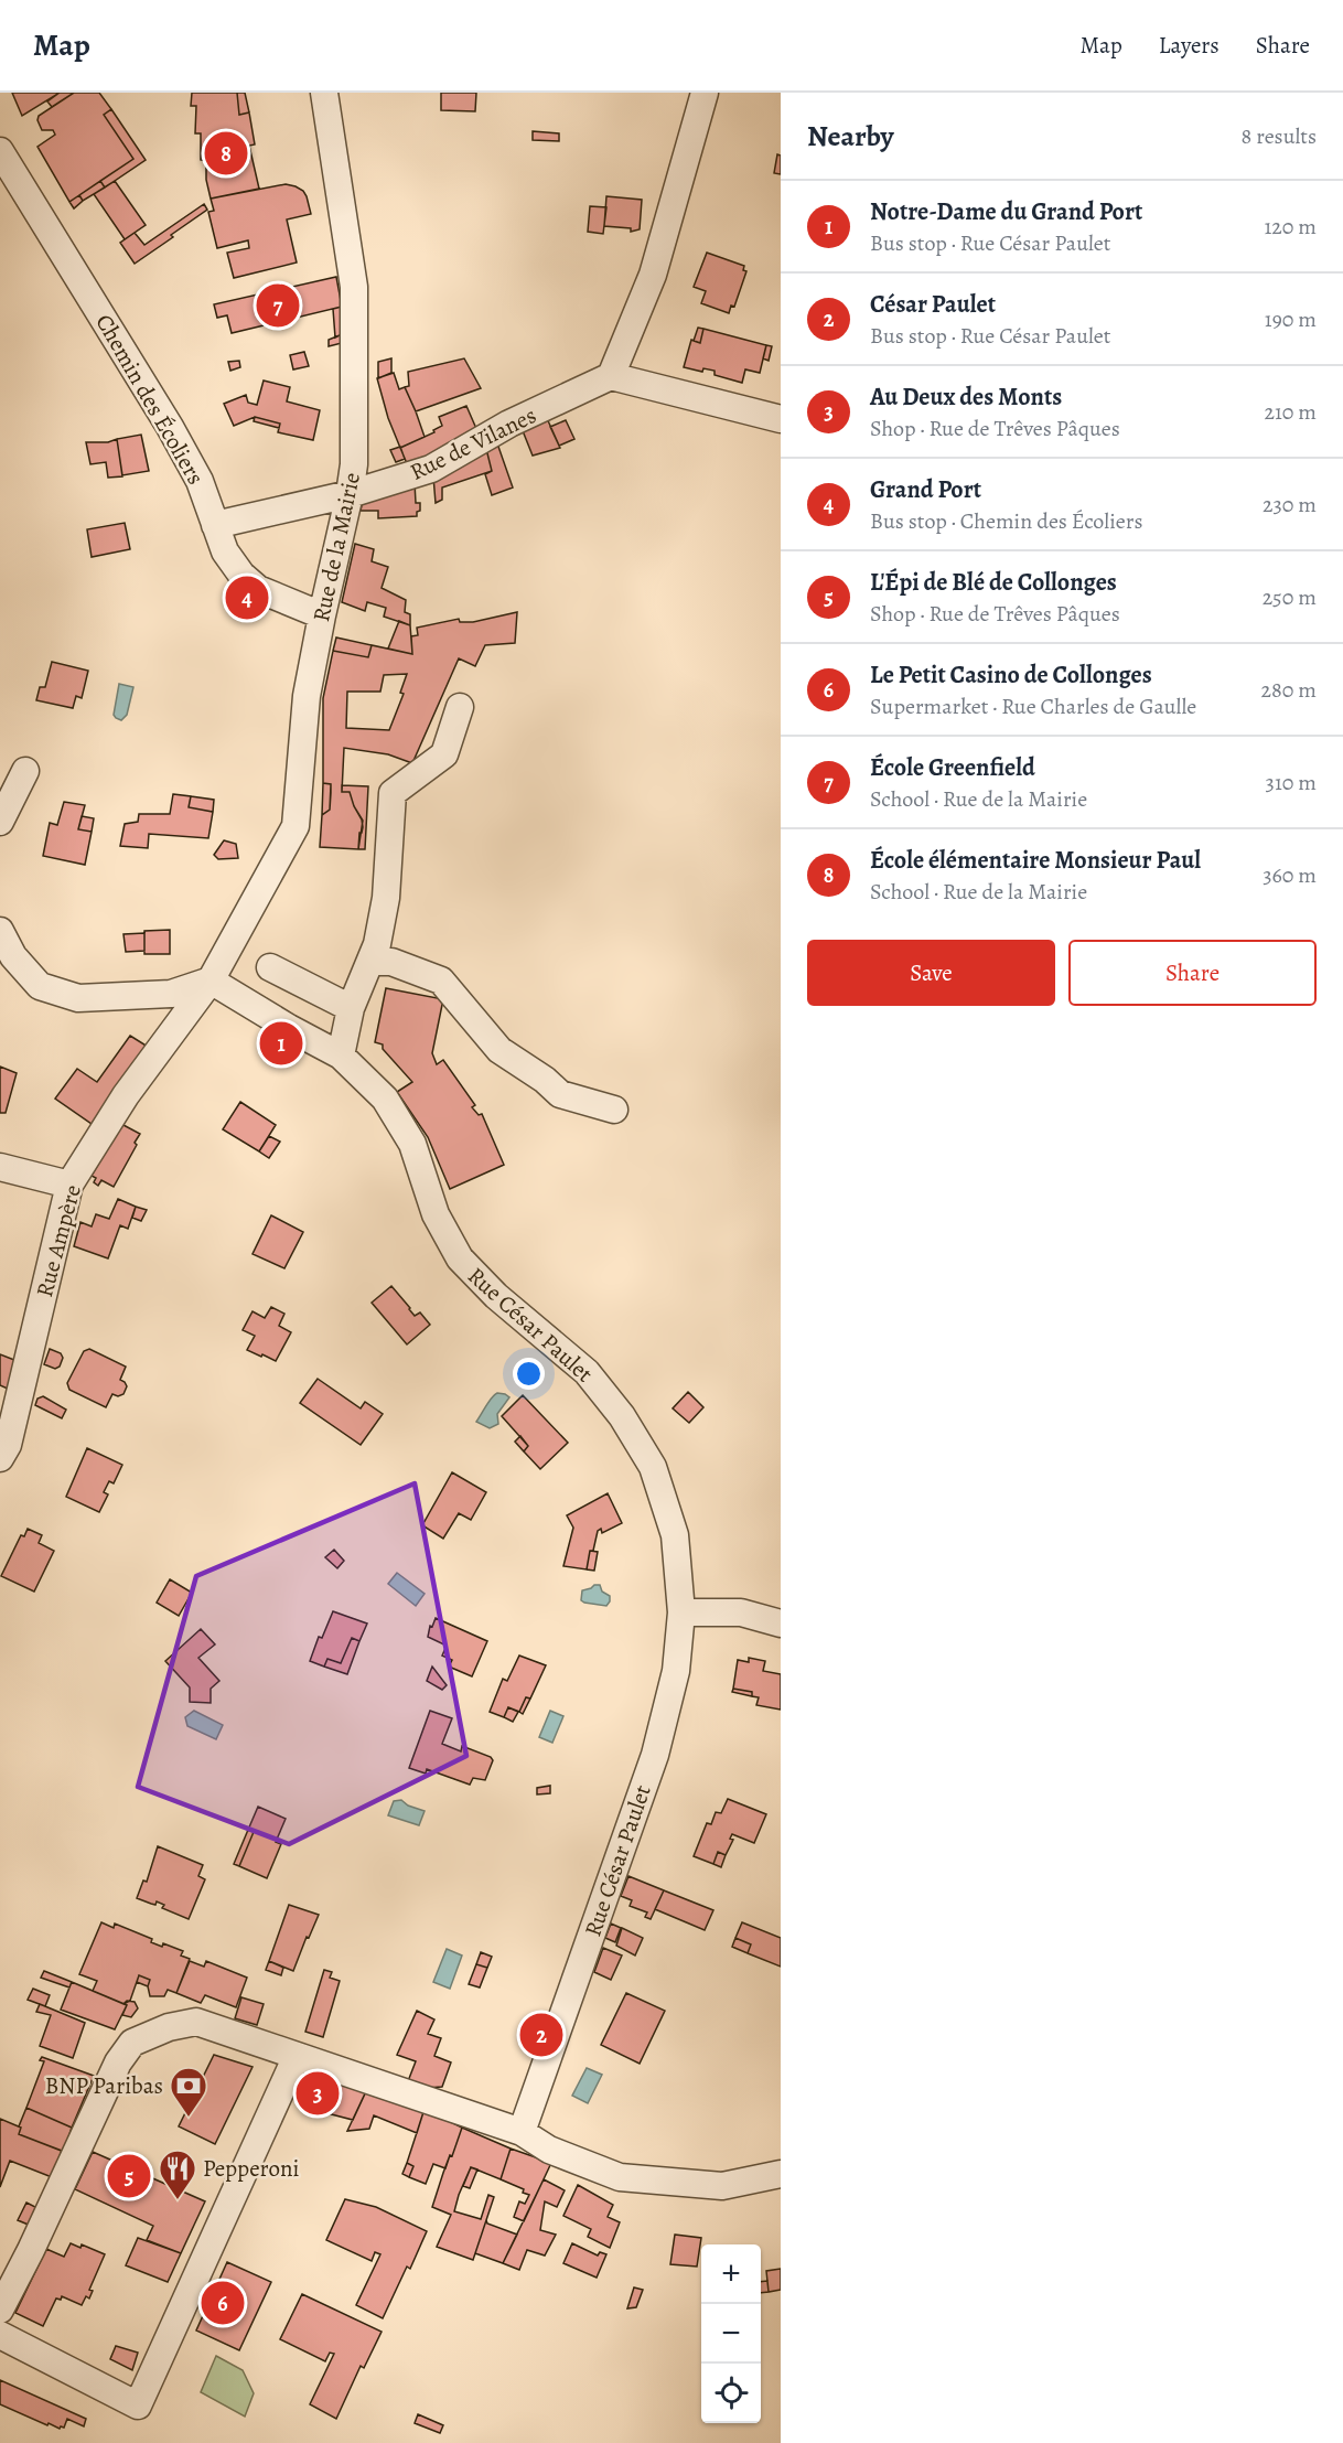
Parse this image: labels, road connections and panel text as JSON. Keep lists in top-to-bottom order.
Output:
{
  "streets": {
    "street": [
      "Chemin des Écoliers",
      "Rue de Vilanes",
      "Rue de la Mairie",
      "Rue Ampère",
      "Rue César Paulet"
    ]
  },
  "crossings": [
    ["Chemin des Écoliers", "Rue de Vilanes"],
    ["Chemin des Écoliers", "Rue de la Mairie"],
    ["Rue de Vilanes", "Rue de la Mairie"],
    ["Rue de la Mairie", "Rue Ampère"],
    ["Rue de la Mairie", "Rue César Paulet"],
    ["Rue Ampère", "Rue César Paulet"]
  ],
  "places": {
    "bank": ["BNP Paribas"],
    "restaurant": ["Pepperoni"]
  },
  "page": {
    "header": "Map",
    "nav": ["Map", "Layers", "Share"],
    "heading": ["Nearby", "8 results"],
    "pins": [
      "8",
      "7",
      "4",
      "1",
      "2",
      "3",
      "5",
      "6"
    ],
    "list": [
      {
        "mark": "1",
        "name": "Notre-Dame du Grand Port",
        "note": "Bus stop · Rue César Paulet",
        "value": "120 m"
      },
      {
        "mark": "2",
        "name": "César Paulet",
        "note": "Bus stop · Rue César Paulet",
        "value": "190 m"
      },
      {
        "mark": "3",
        "name": "Au Deux des Monts",
        "note": "Shop · Rue de Trêves Pâques",
        "value": "210 m"
      },
      {
        "mark": "4",
        "name": "Grand Port",
        "note": "Bus stop · Chemin des Écoliers",
        "value": "230 m"
      },
      {
        "mark": "5",
        "name": "L'Épi de Blé de Collonges",
        "note": "Shop · Rue de Trêves Pâques",
        "value": "250 m"
      },
      {
        "mark": "6",
        "name": "Le Petit Casino de Collonges",
        "note": "Supermarket · Rue Charles de Gaulle",
        "value": "280 m"
      },
      {
        "mark": "7",
        "name": "École Greenfield",
        "note": "School · Rue de la Mairie",
        "value": "310 m"
      },
      {
        "mark": "8",
        "name": "École élémentaire Monsieur Paul",
        "note": "School · Rue de la Mairie",
        "value": "360 m"
      }
    ],
    "buttons": ["Save", "Share"],
    "map_buttons": ["+", "−"]
  }
}
